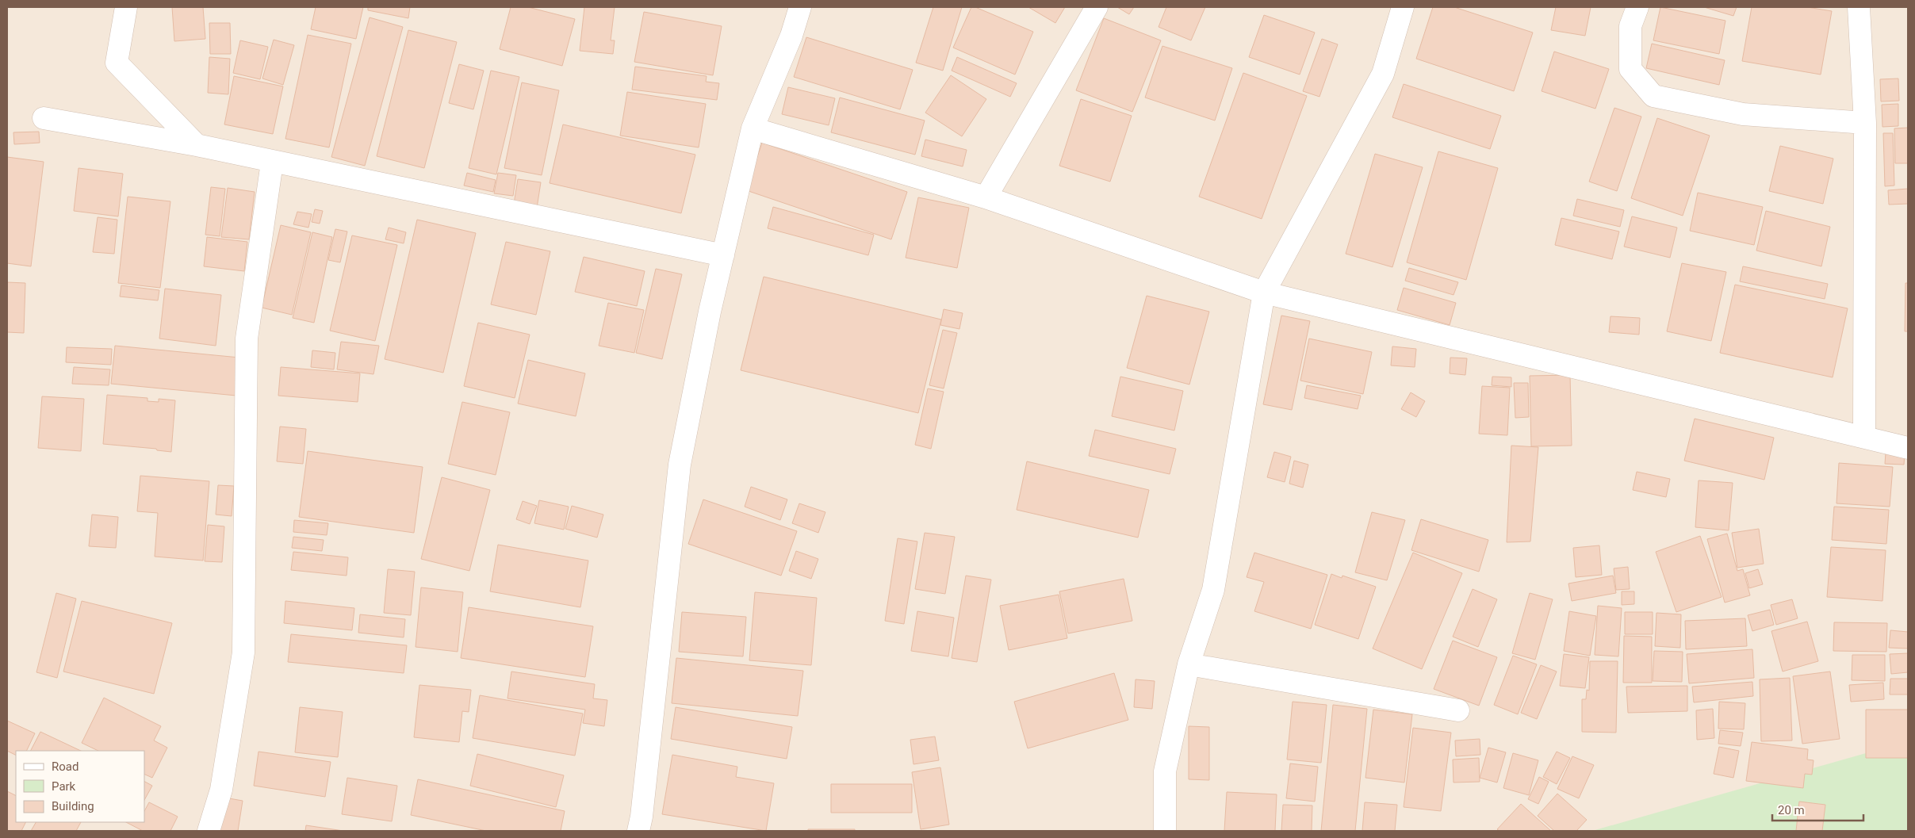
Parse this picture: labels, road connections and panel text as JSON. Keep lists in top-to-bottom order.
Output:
{
  "legend": ["Road", "Park", "Building"],
  "scale_bar": "20 m"
}
